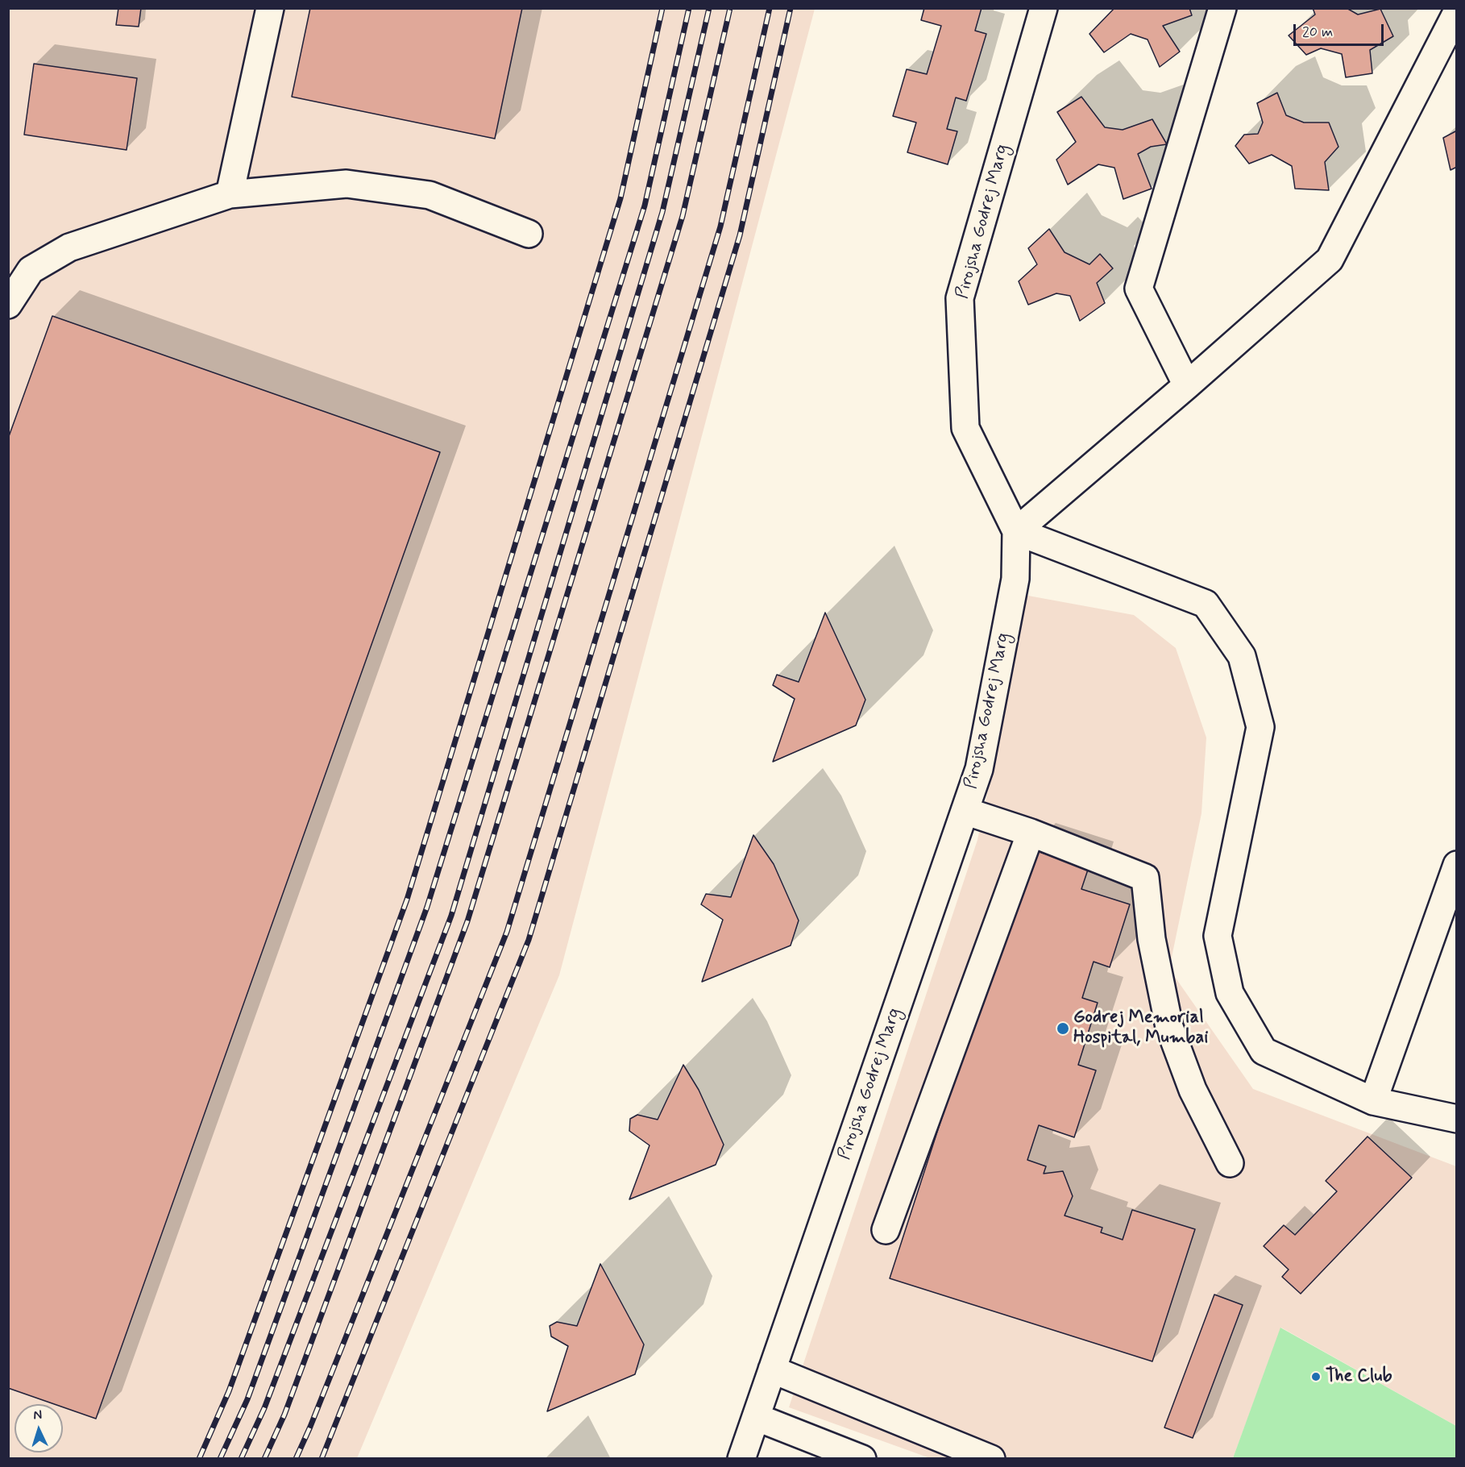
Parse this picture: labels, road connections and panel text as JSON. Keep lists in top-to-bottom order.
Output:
{
  "streets": {
    "street": ["Pirojsha Godrej Marg"]
  },
  "places": ["Godrej Memorial Hospital, Mumbai", "The Club"],
  "scale_bar": "20 m",
  "north": "top"
}
